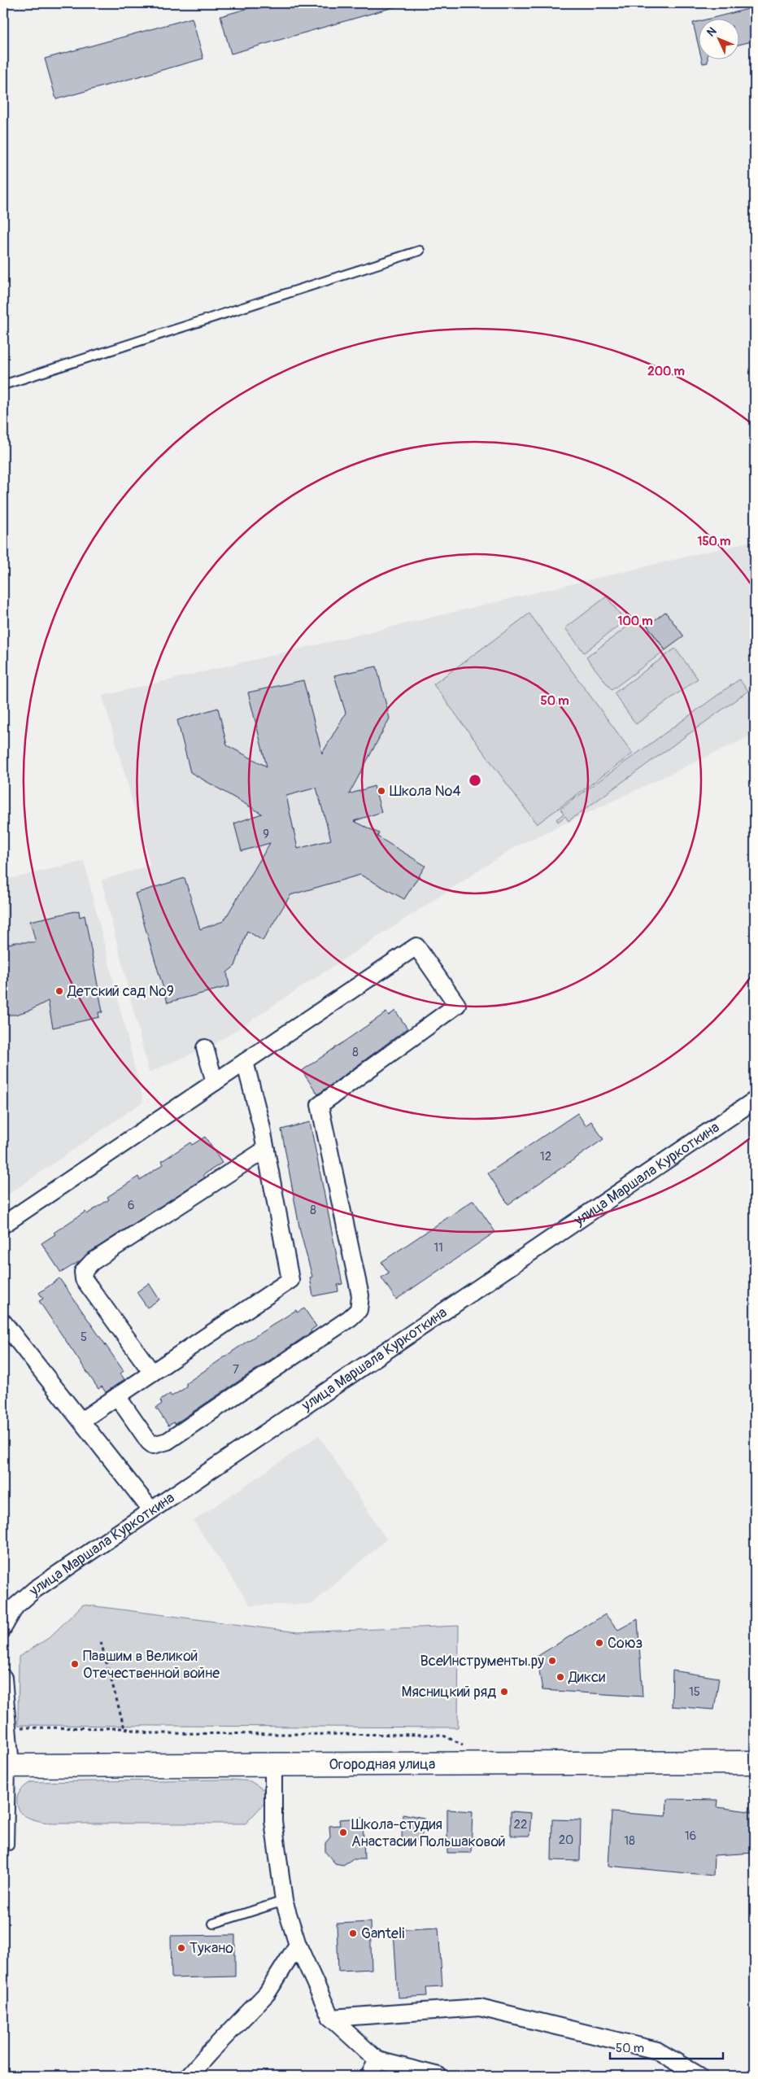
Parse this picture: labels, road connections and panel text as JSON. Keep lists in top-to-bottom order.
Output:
{
  "streets": {
    "main road": ["Огородная улица"],
    "street": ["улица Маршала Куркоткина"]
  },
  "places": [
    "Школа №4",
    "Детский сад №9",
    "Союз",
    "ВсеИнструменты.ру",
    "Павшим в Великой Отечественной войне",
    "Дикси",
    "Мясницкий ряд",
    "Школа-студия Анастасии Польшаковой",
    "Ganteli",
    "Тукано"
  ],
  "house_numbers": [
    "9",
    "8",
    "12",
    "6",
    "8",
    "11",
    "5",
    "7",
    "15",
    "22",
    "16",
    "20",
    "18"
  ],
  "scale_bar": "50 m",
  "north": "top left",
  "rings": [
    "200 m",
    "150 m",
    "100 m",
    "50 m"
  ]
}
